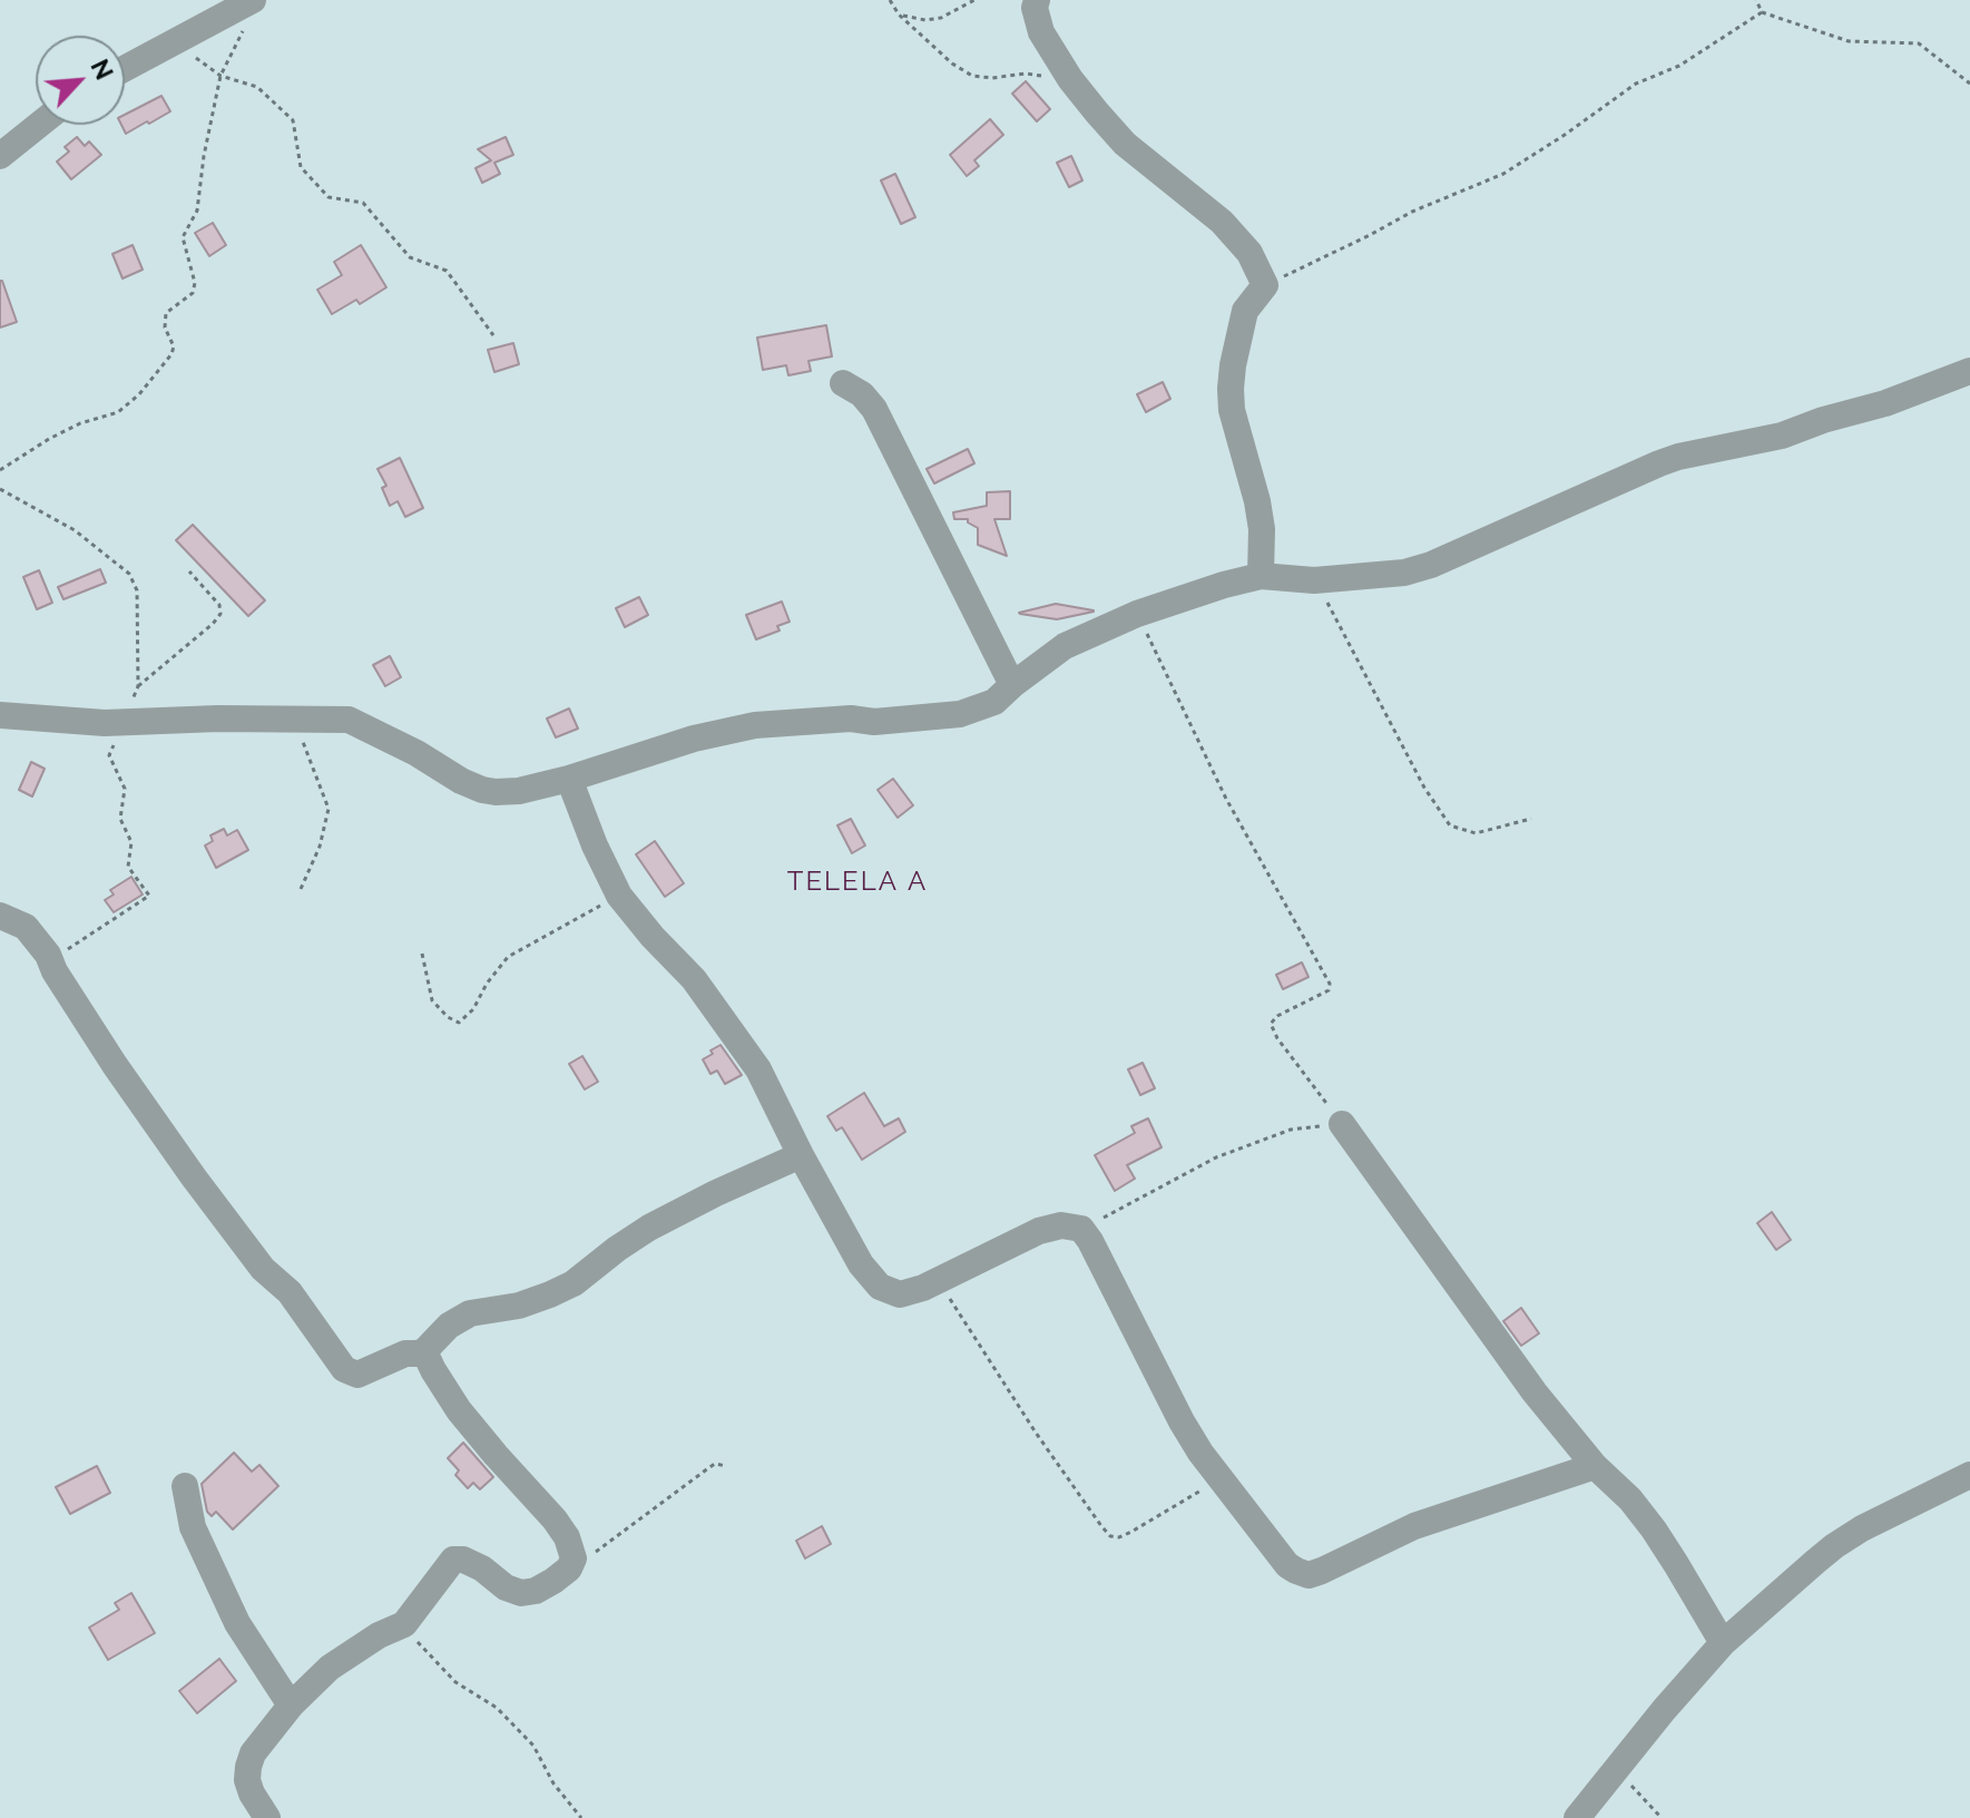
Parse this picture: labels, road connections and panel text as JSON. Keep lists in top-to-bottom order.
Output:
{
  "districts": ["TELELA A"],
  "north": "top right"
}
